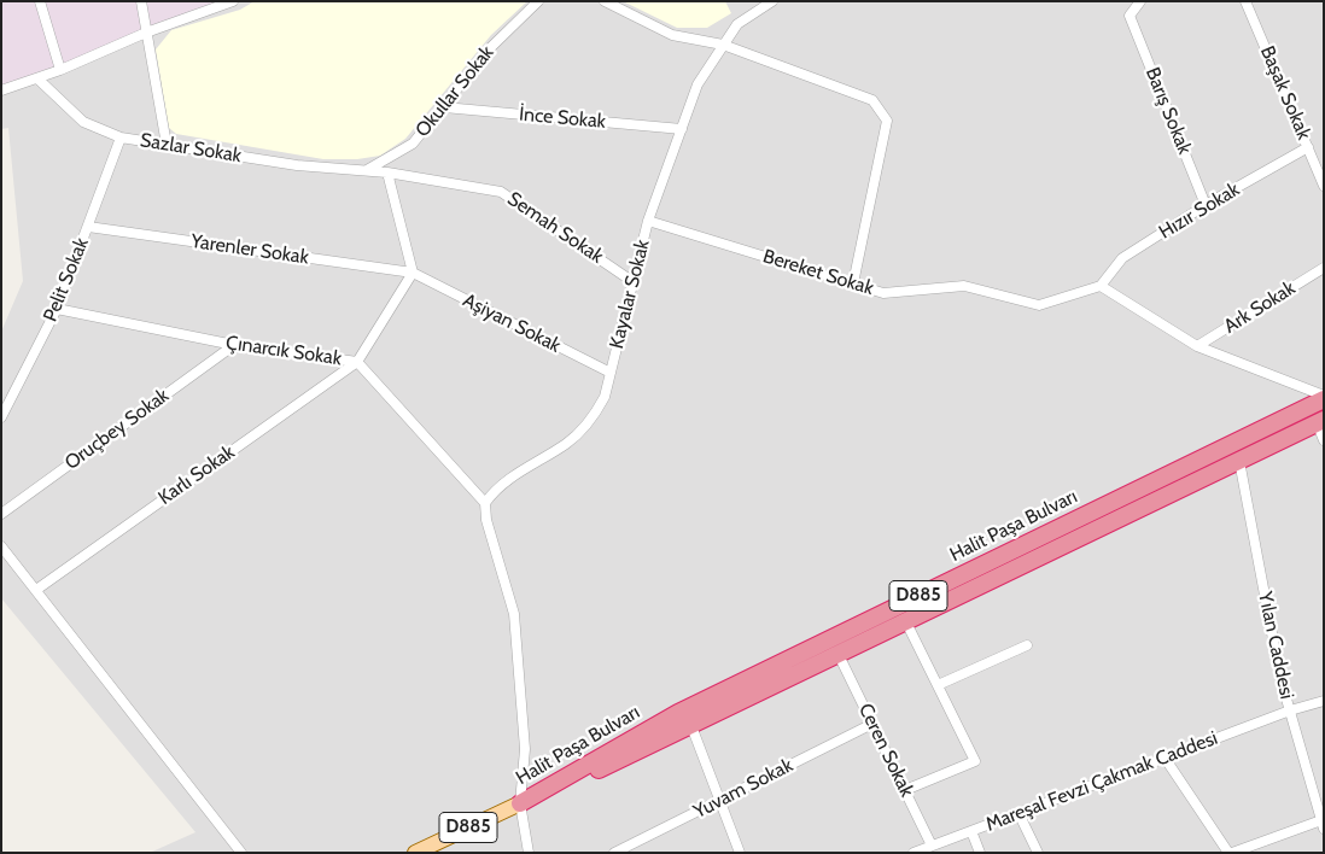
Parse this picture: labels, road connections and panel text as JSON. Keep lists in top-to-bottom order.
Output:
{
  "streets": {
    "highway": ["Halit Paşa Bulvarı", "D885"],
    "street": [
      "Okullar Sokak",
      "Başak Sokak",
      "Barış Sokak",
      "İnce Sokak",
      "Sazlar Sokak",
      "Hızır Sokak",
      "Semah Sokak",
      "Yarenler Sokak",
      "Bereket Sokak",
      "Pelit Sokak",
      "Kayalar Sokak",
      "Ark Sokak",
      "Aşiyan Sokak",
      "Çınarcık Sokak",
      "Oruçbey Sokak",
      "Karlı Sokak",
      "Yılan Caddesi",
      "Ceren Sokak",
      "Mareşal Fevzi Çakmak Caddesi",
      "Yuvam Sokak"
    ]
  },
  "crossings": [
    ["Okullar Sokak", "İnce Sokak"],
    ["Okullar Sokak", "Sazlar Sokak"],
    ["Okullar Sokak", "Semah Sokak"],
    ["Başak Sokak", "Hızır Sokak"],
    ["Barış Sokak", "Hızır Sokak"],
    ["İnce Sokak", "Kayalar Sokak"],
    ["Sazlar Sokak", "Semah Sokak"],
    ["Sazlar Sokak", "Pelit Sokak"],
    ["Hızır Sokak", "Bereket Sokak"],
    ["Semah Sokak", "Kayalar Sokak"],
    ["Yarenler Sokak", "Pelit Sokak"],
    ["Yarenler Sokak", "Aşiyan Sokak"],
    ["Bereket Sokak", "Kayalar Sokak"],
    ["Pelit Sokak", "Çınarcık Sokak"],
    ["Kayalar Sokak", "Aşiyan Sokak"],
    ["Kayalar Sokak", "Çınarcık Sokak"],
    ["Çınarcık Sokak", "Oruçbey Sokak"],
    ["Çınarcık Sokak", "Karlı Sokak"],
    ["Halit Paşa Bulvarı", "D885"],
    ["Halit Paşa Bulvarı", "Yılan Caddesi"],
    ["Halit Paşa Bulvarı", "Ceren Sokak"],
    ["Yılan Caddesi", "Mareşal Fevzi Çakmak Caddesi"],
    ["Ceren Sokak", "Mareşal Fevzi Çakmak Caddesi"],
    ["Ceren Sokak", "Yuvam Sokak"]
  ]
}
